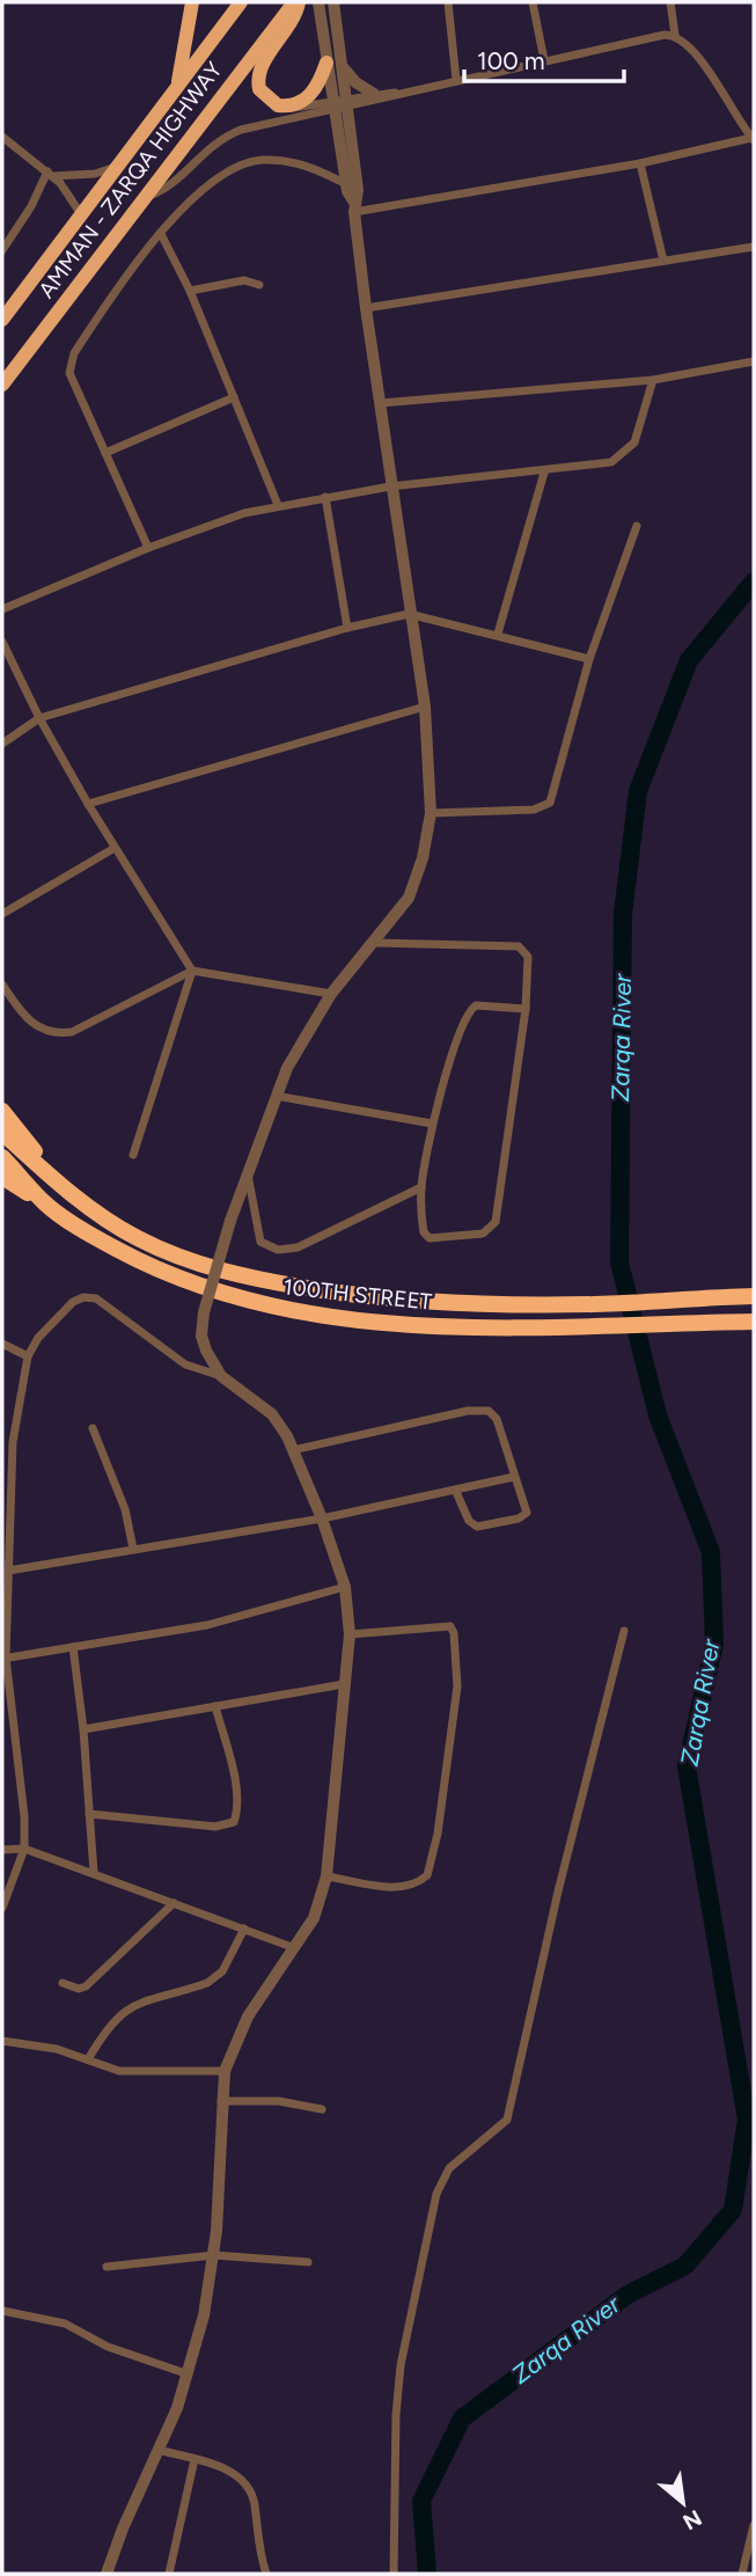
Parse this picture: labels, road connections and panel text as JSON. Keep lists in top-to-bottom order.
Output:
{
  "streets": {
    "highway": ["AMMAN - ZARQA HIGHWAY", "100TH STREET"]
  },
  "water": ["Zarqa River"],
  "scale_bar": "100 m",
  "north": "bottom right"
}
